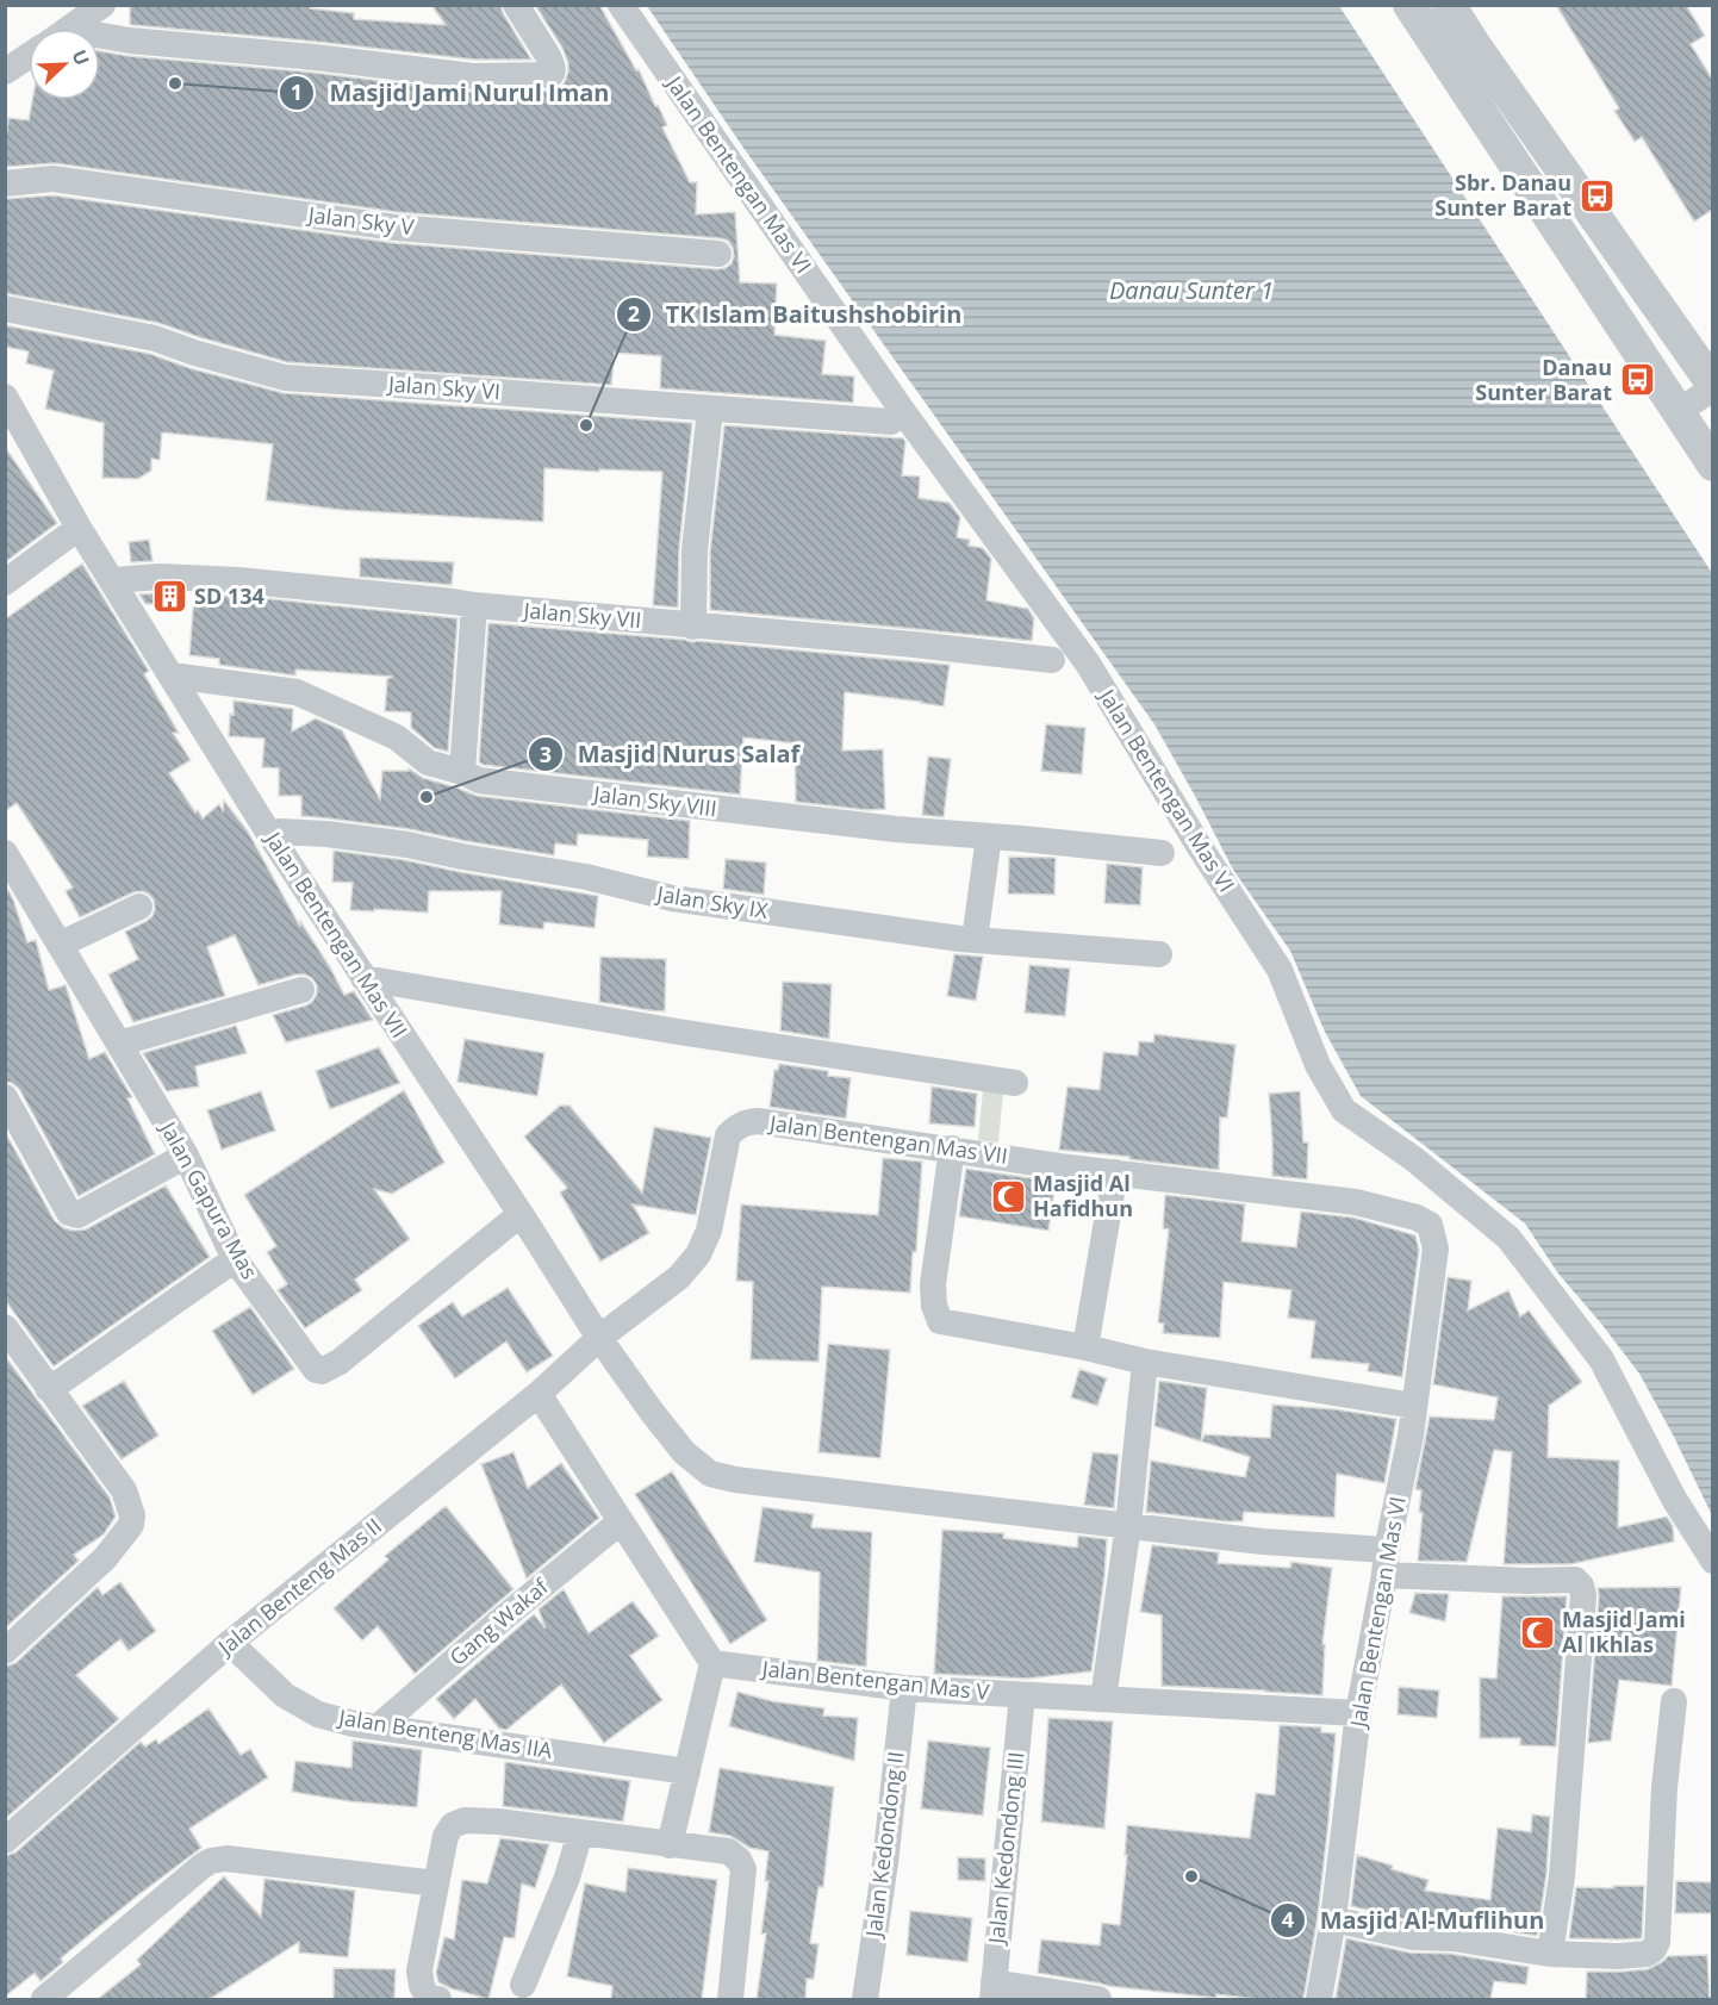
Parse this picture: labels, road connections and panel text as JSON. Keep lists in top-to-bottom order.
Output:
{
  "streets": {
    "street": [
      "Jalan Bentengan Mas VI",
      "Jalan Sky V",
      "Jalan Sky VI",
      "Jalan Sky VII",
      "Jalan Sky VIII",
      "Jalan Sky IX",
      "Jalan Bentengan Mas VII",
      "Jalan Gapura Mas",
      "Jalan Benteng Mas II",
      "Gang Wakaf",
      "Jalan Bentengan Mas V",
      "Jalan Benteng Mas IIA",
      "Jalan Kedondong II",
      "Jalan Kedondong III"
    ]
  },
  "crossings": [
    ["Jalan Bentengan Mas VI", "Jalan Bentengan Mas VII"],
    ["Jalan Bentengan Mas VI", "Jalan Bentengan Mas V"],
    ["Jalan Sky VII", "Jalan Bentengan Mas VII"],
    ["Jalan Sky VIII", "Jalan Bentengan Mas VII"],
    ["Jalan Sky IX", "Jalan Bentengan Mas VII"],
    ["Jalan Bentengan Mas VII", "Jalan Gapura Mas"],
    ["Jalan Bentengan Mas VII", "Jalan Benteng Mas II"],
    ["Jalan Benteng Mas II", "Jalan Benteng Mas IIA"],
    ["Gang Wakaf", "Jalan Benteng Mas IIA"],
    ["Jalan Bentengan Mas V", "Jalan Kedondong II"],
    ["Jalan Bentengan Mas V", "Jalan Kedondong III"]
  ],
  "water": ["Danau Sunter 1"],
  "places": {
    "other": [
      "Masjid Jami Nurul Iman",
      "TK Islam Baitushshobirin",
      "Masjid Nurus Salaf",
      "Masjid Al-Muflihun"
    ],
    "bus stop": ["Sbr. Danau Sunter Barat", "Danau Sunter Barat"],
    "building": ["SD 134"],
    "mosque": ["Masjid Al Hafidhun", "Masjid Jami Al Ikhlas"]
  },
  "north": "top right"
}
